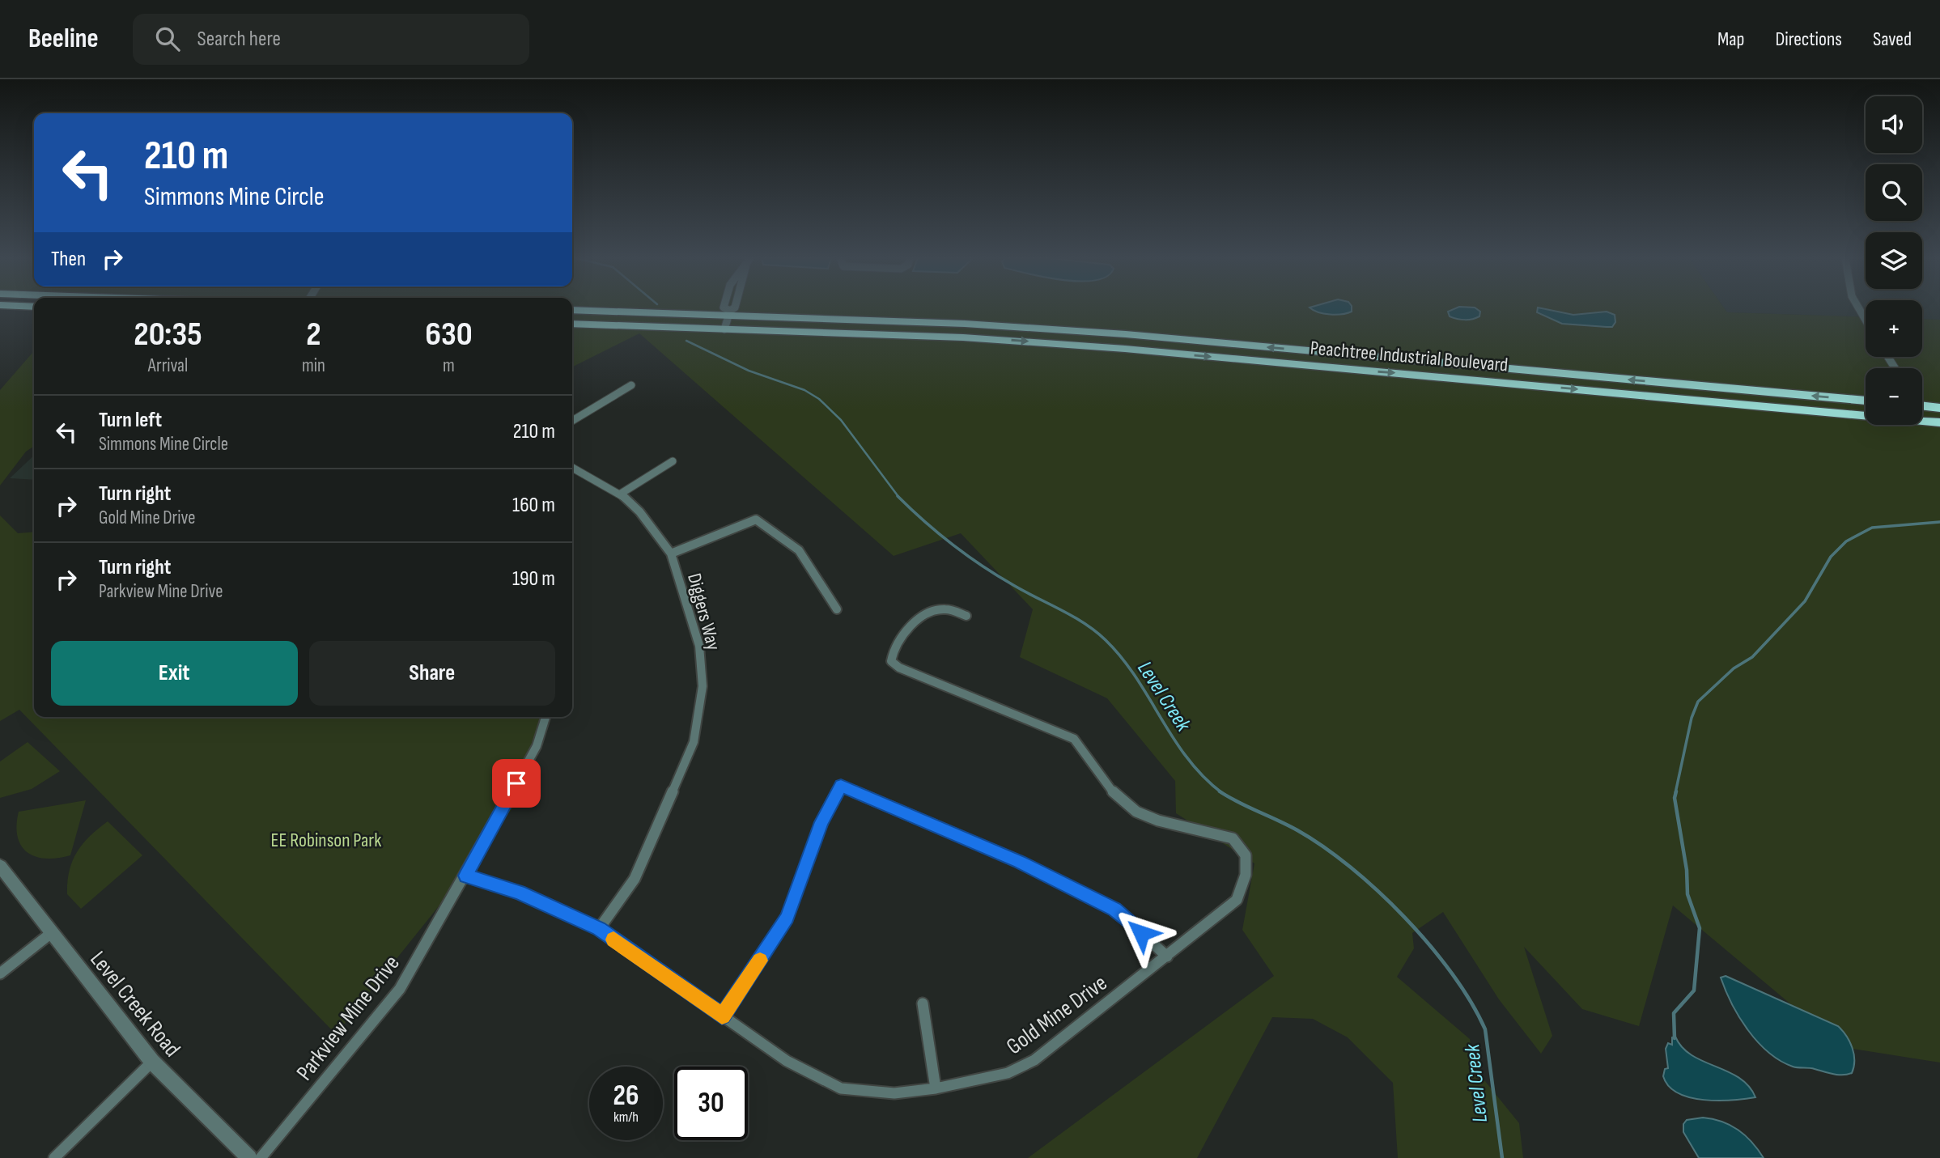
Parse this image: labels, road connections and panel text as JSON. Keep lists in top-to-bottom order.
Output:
{
  "streets": {
    "highway": ["Peachtree Industrial Boulevard"],
    "street": [
      "Diggers Way",
      "Level Creek Road",
      "Gold Mine Drive",
      "Parkview Mine Drive"
    ]
  },
  "crossings": [
    ["Diggers Way", "Gold Mine Drive"],
    ["Gold Mine Drive", "Parkview Mine Drive"]
  ],
  "water": ["Level Creek"],
  "parks": ["EE Robinson Park"],
  "page": {
    "header": "Beeline",
    "search": "Search here",
    "nav": ["Map", "Directions", "Saved"],
    "map_buttons": ["+", "−"],
    "turn": ["210 m", "Simmons Mine Circle"],
    "then": "Then",
    "eta": [
      "20:35",
      "Arrival",
      "2",
      "min",
      "630",
      "m"
    ],
    "list": [
      {
        "name": "Turn left",
        "note": "Simmons Mine Circle",
        "value": "210 m"
      },
      {
        "name": "Turn right",
        "note": "Gold Mine Drive",
        "value": "160 m"
      },
      {
        "name": "Turn right",
        "note": "Parkview Mine Drive",
        "value": "190 m"
      }
    ],
    "buttons": ["Exit", "Share"],
    "speed": "26 km/h",
    "limit": "30"
  }
}
